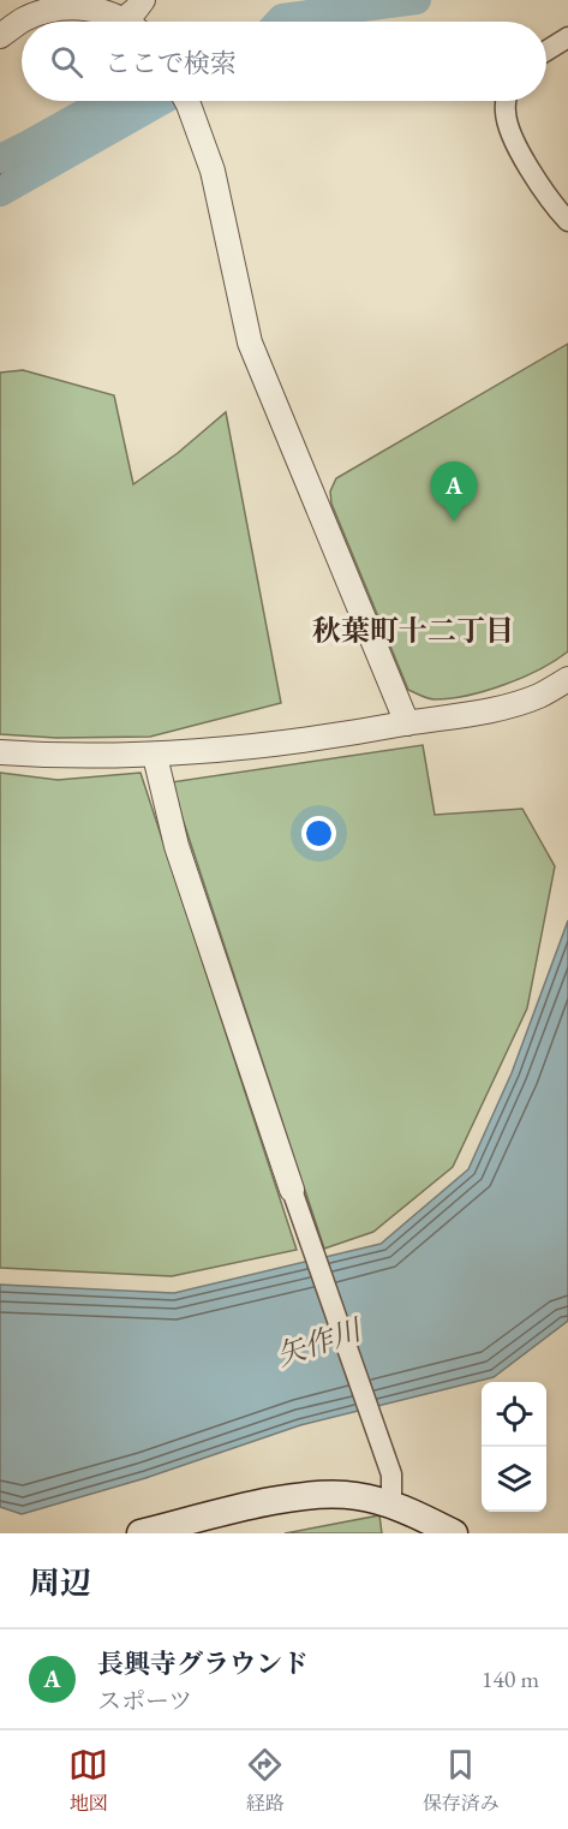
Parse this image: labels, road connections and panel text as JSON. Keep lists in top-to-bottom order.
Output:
{
  "districts": ["秋葉町十二丁目"],
  "water": ["矢作川"],
  "page": {
    "search": "ここで検索",
    "pins": "A",
    "heading": "周辺",
    "list": [
      {
        "mark": "A",
        "name": "長興寺グラウンド",
        "note": "スポーツ",
        "value": "140 m"
      }
    ],
    "nav": ["地図", "経路", "保存済み"]
  }
}
